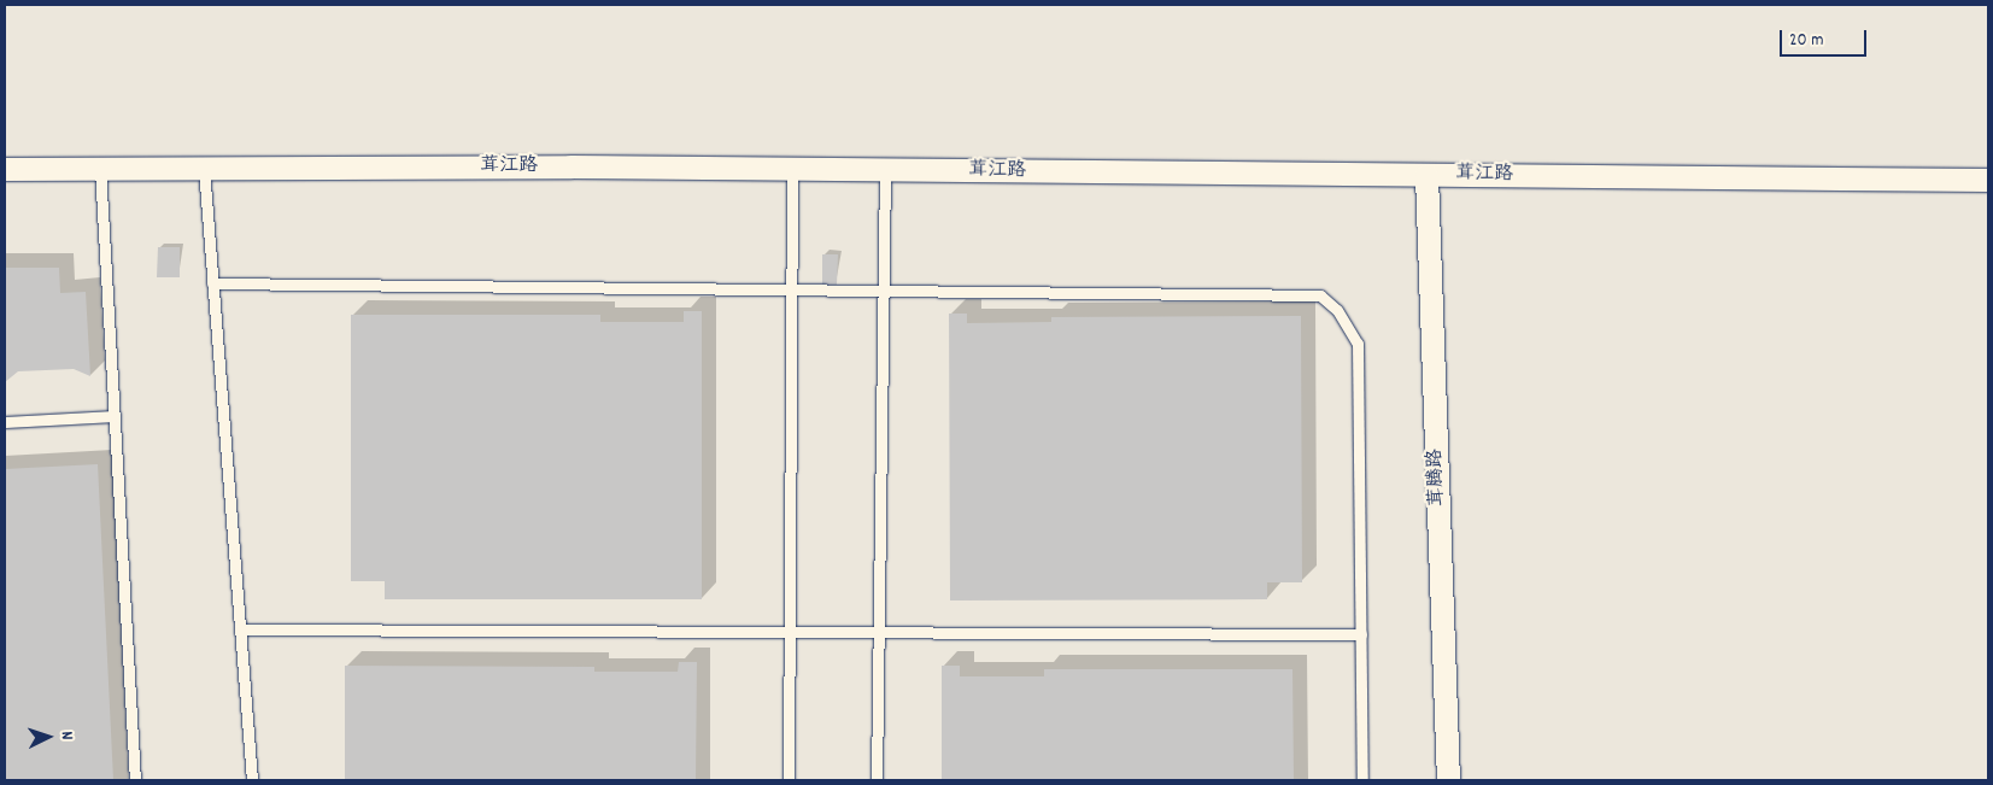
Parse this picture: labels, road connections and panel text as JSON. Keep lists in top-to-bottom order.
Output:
{
  "streets": {
    "street": ["茸江路", "茸腾路"]
  },
  "crossings": [
    ["茸江路", "茸腾路"]
  ],
  "scale_bar": "20 m",
  "north": "right"
}
